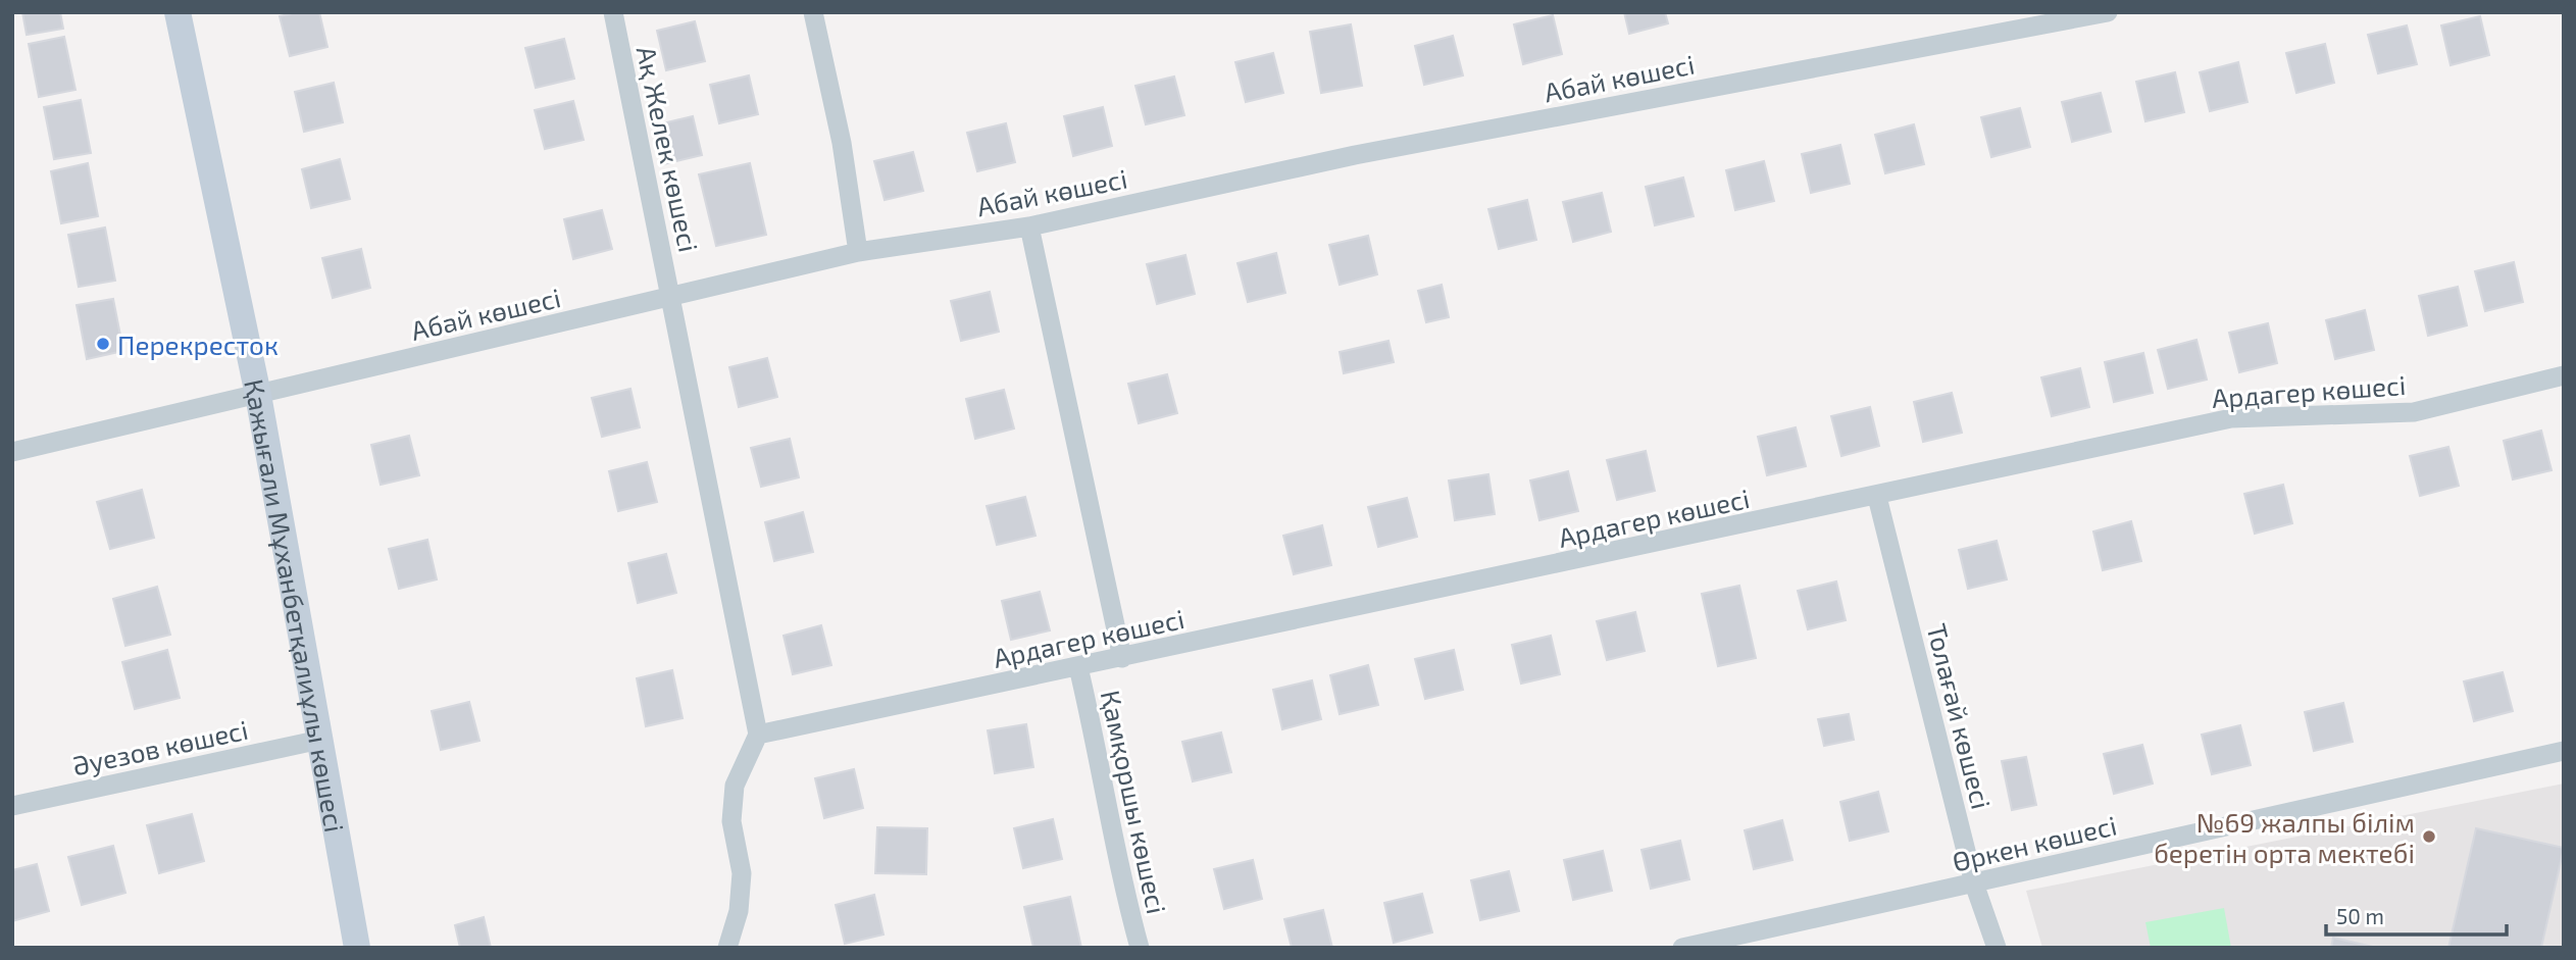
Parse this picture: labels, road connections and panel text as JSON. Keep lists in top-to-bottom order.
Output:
{
  "streets": {
    "street": [
      "Абай көшесі",
      "Ақ Желек көшесі",
      "Ардагер көшесі",
      "Қажығали Мұханбетқалиұлы көшесі",
      "Толағай көшесі",
      "Әуезов көшесі",
      "Қамқоршы көшесі",
      "Өркен көшесі"
    ]
  },
  "crossings": [
    ["Абай көшесі", "Ақ Желек көшесі"],
    ["Абай көшесі", "Қажығали Мұханбетқалиұлы көшесі"],
    ["Ақ Желек көшесі", "Ардагер көшесі"],
    ["Ардагер көшесі", "Толағай көшесі"],
    ["Ардагер көшесі", "Қамқоршы көшесі"],
    ["Қажығали Мұханбетқалиұлы көшесі", "Әуезов көшесі"],
    ["Толағай көшесі", "Өркен көшесі"]
  ],
  "places": ["Перекресток", "№69 жалпы білім беретін орта мектебі"],
  "scale_bar": "50 m"
}
